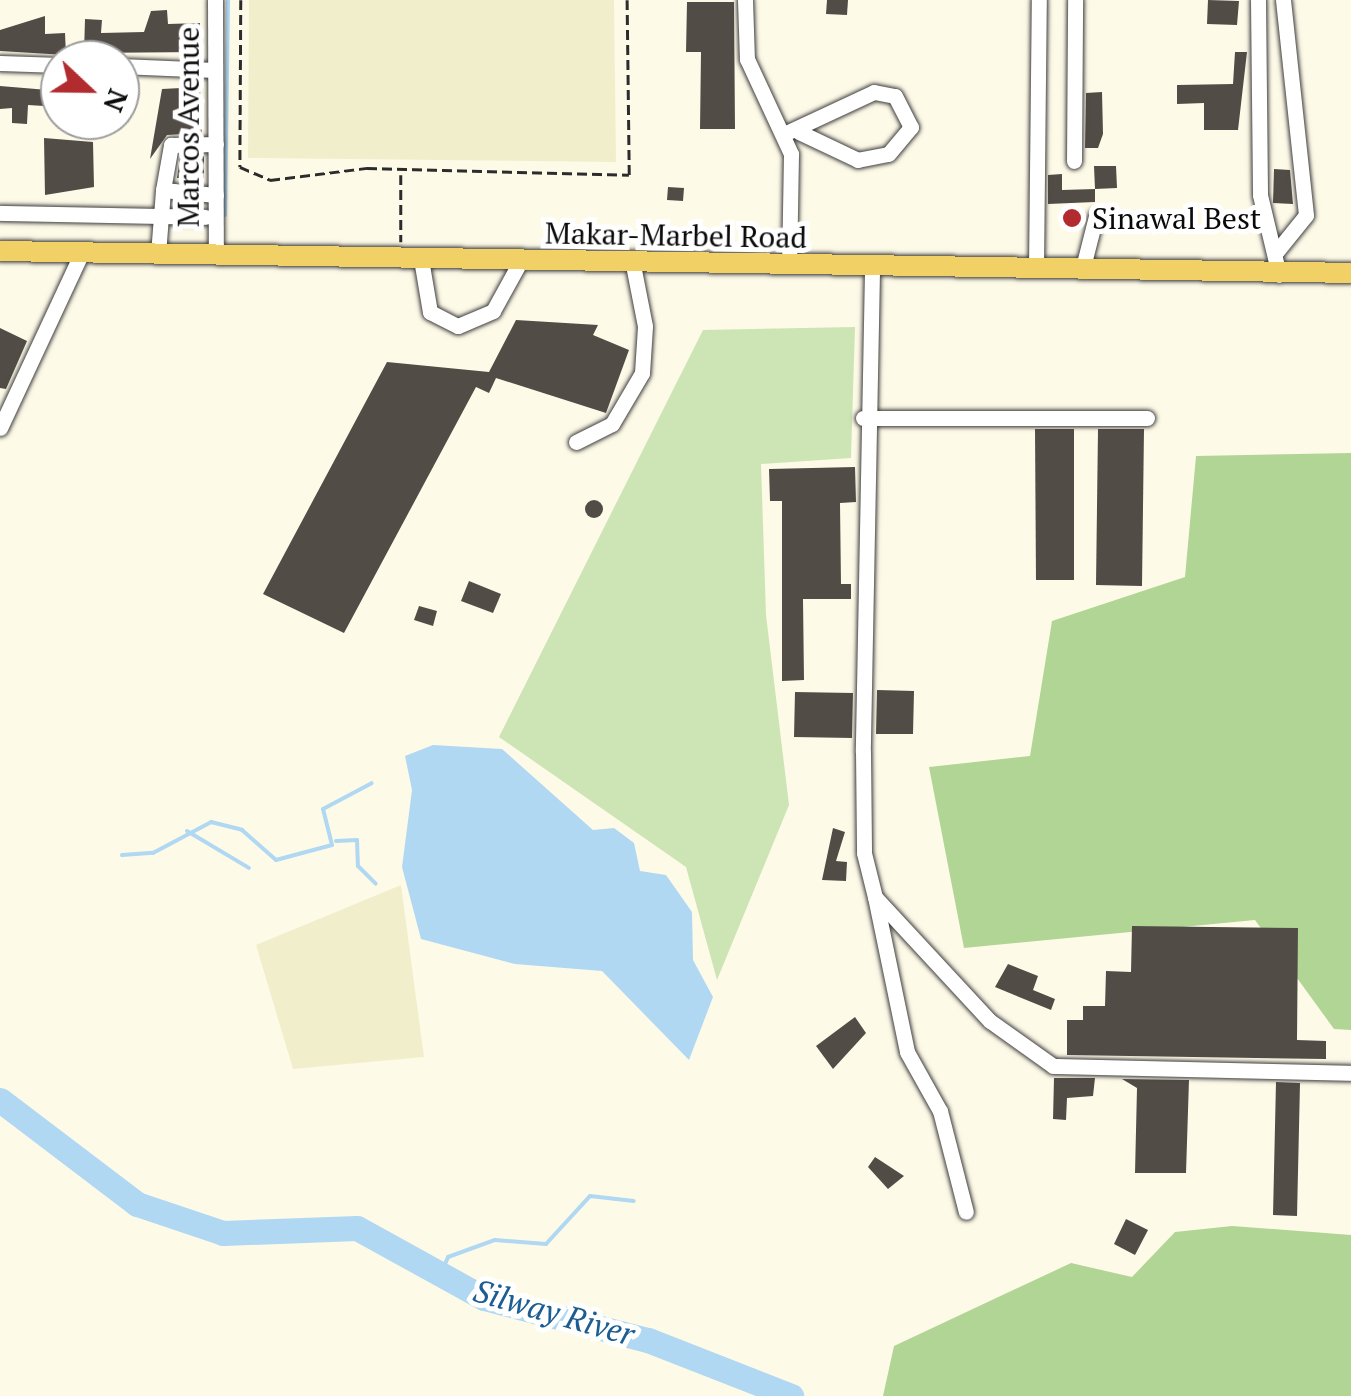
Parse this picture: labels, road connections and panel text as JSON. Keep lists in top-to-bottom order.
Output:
{
  "streets": {
    "main road": ["Makar-Marbel Road"],
    "street": ["Marcos Avenue"]
  },
  "crossings": [
    ["Marcos Avenue", "Makar-Marbel Road"]
  ],
  "water": ["Silway River"],
  "places": ["Sinawal Best"],
  "north": "right"
}
